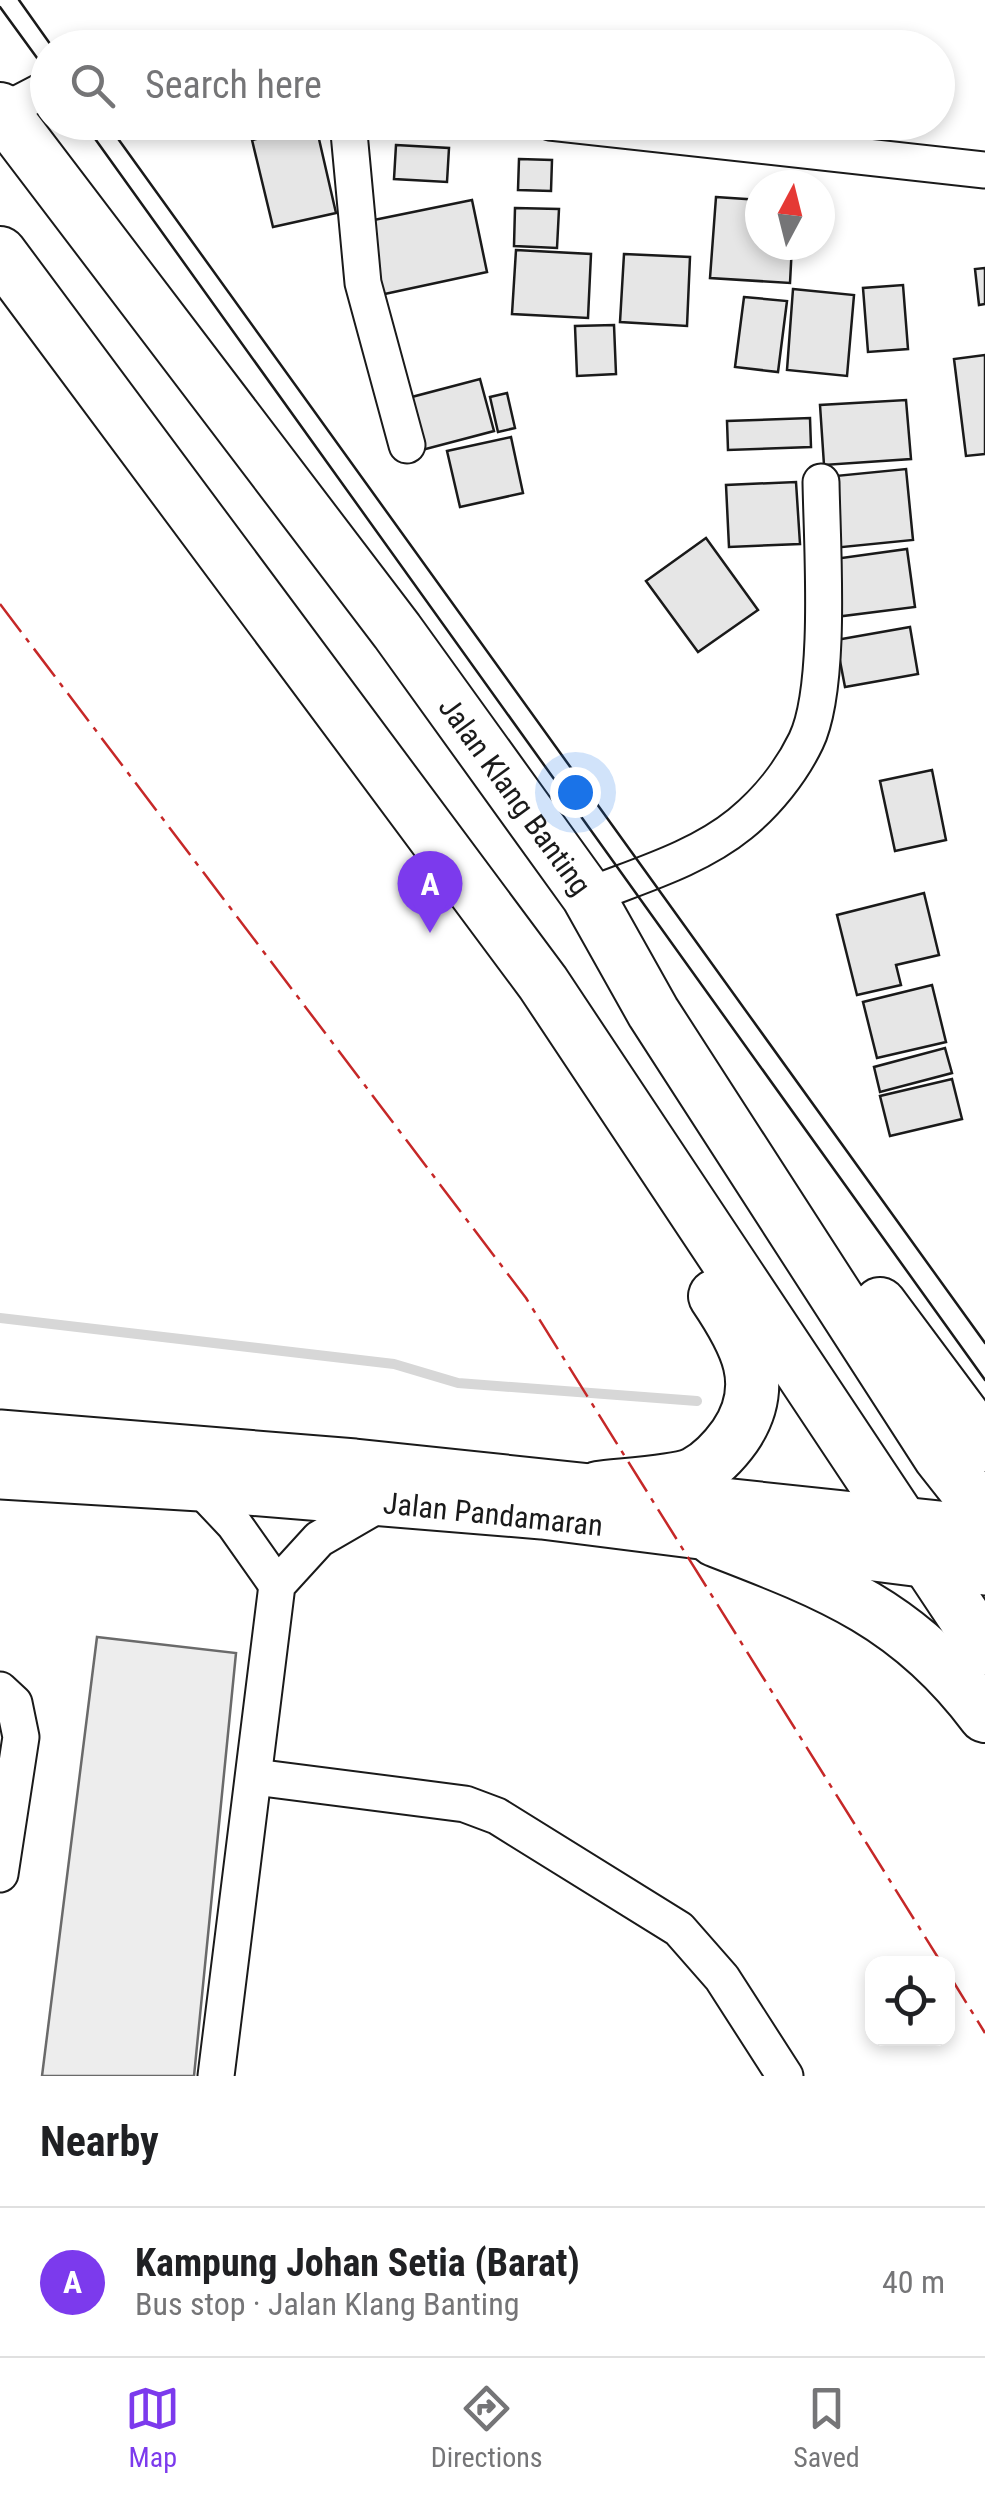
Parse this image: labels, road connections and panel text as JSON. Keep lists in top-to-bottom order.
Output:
{
  "streets": {
    "highway": ["Jalan Klang Banting"],
    "main road": ["Jalan Pandamaran"]
  },
  "north": "top",
  "page": {
    "search": "Search here",
    "pins": "A",
    "heading": "Nearby",
    "list": [
      {
        "mark": "A",
        "name": "Kampung Johan Setia (Barat)",
        "note": "Bus stop · Jalan Klang Banting",
        "value": "40 m"
      }
    ],
    "nav": ["Map", "Directions", "Saved"]
  }
}
